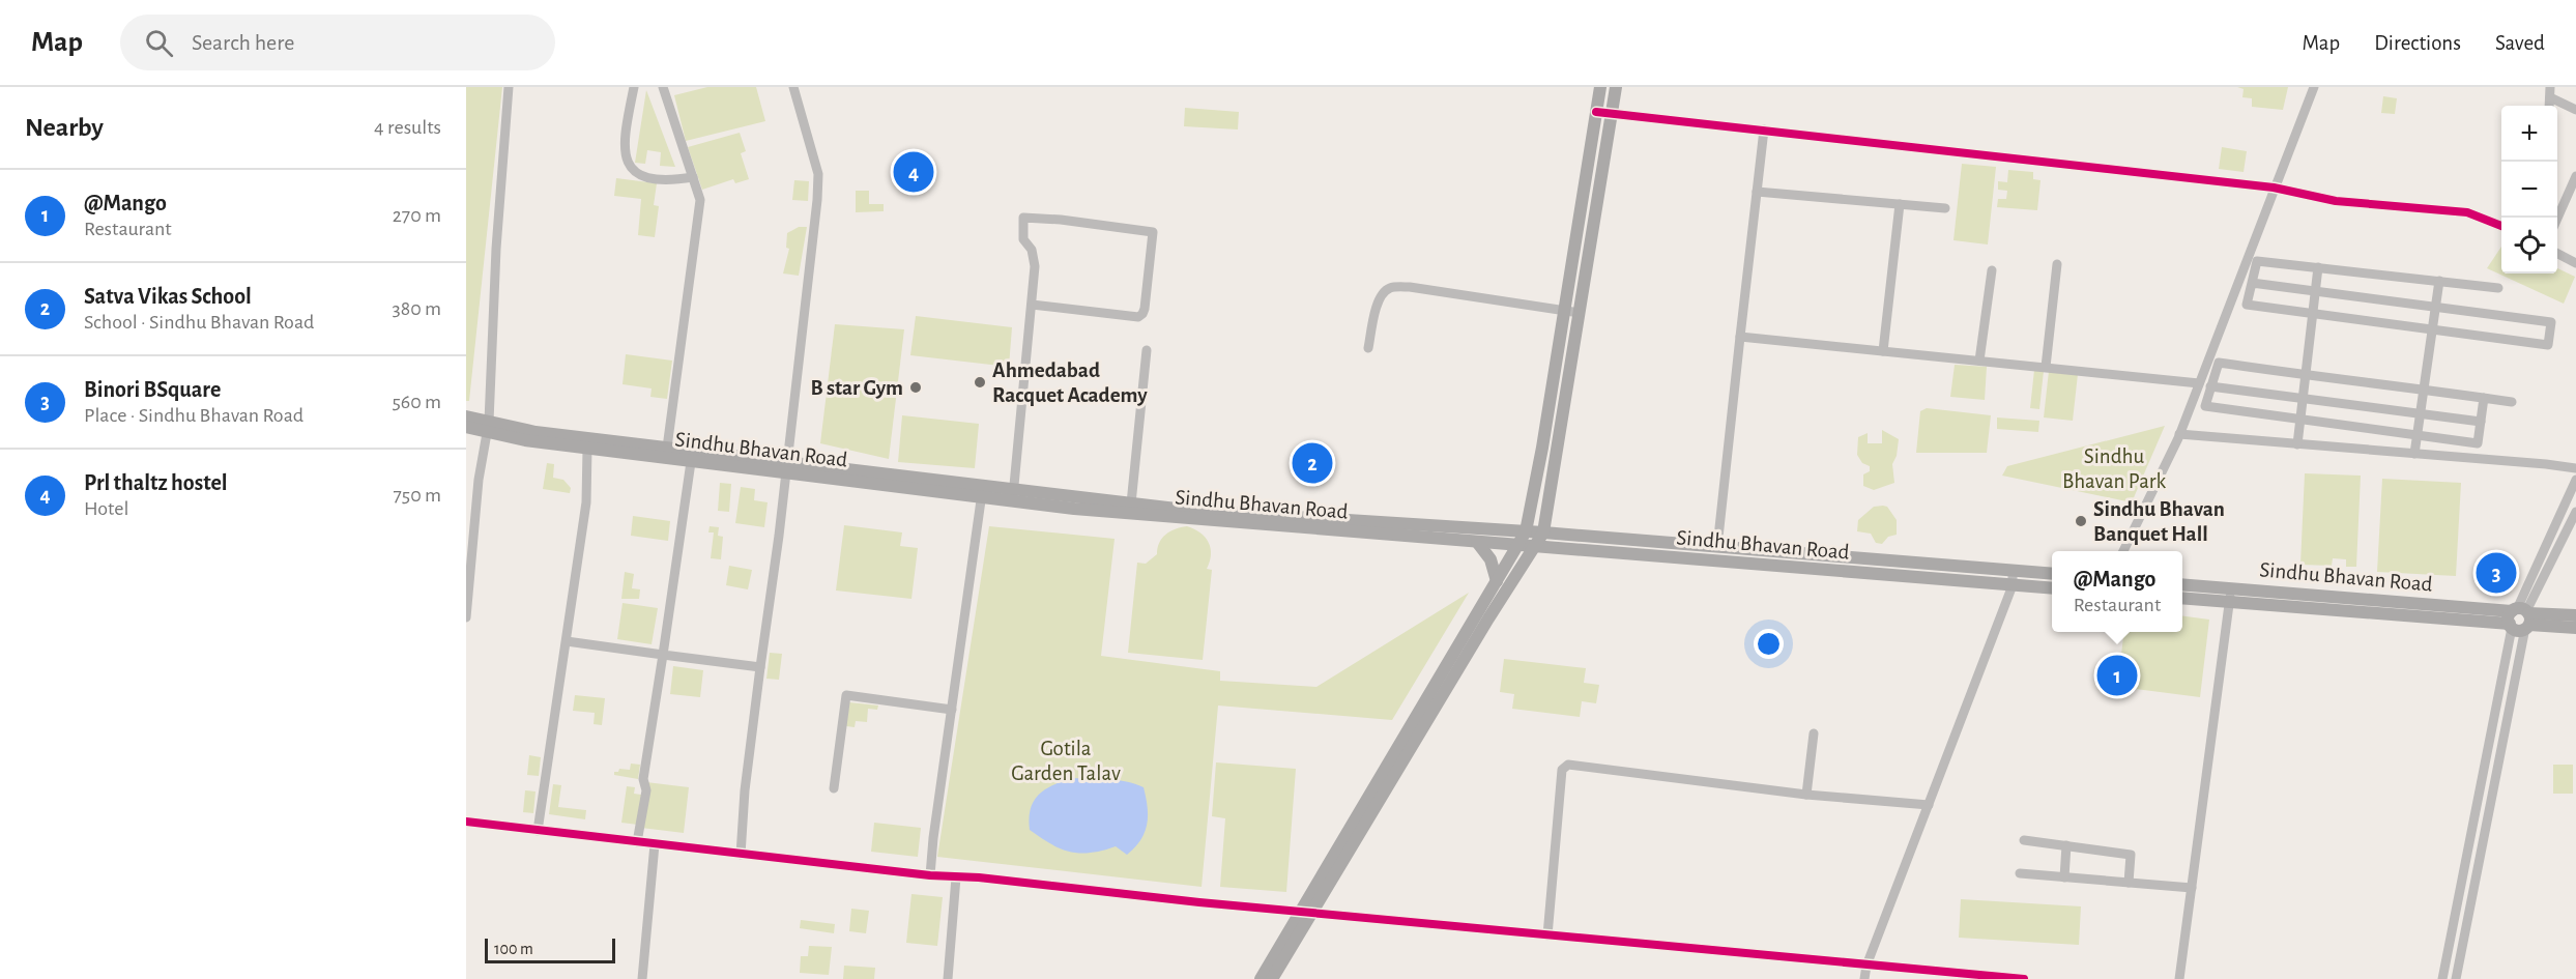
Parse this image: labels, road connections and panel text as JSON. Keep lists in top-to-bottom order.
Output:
{
  "streets": {
    "main road": ["Sindhu Bhavan Road"]
  },
  "parks": ["Sindhu Bhavan Park", "Gotila Garden Talav"],
  "places": ["Ahmedabad Racquet Academy", "B star Gym", "Sindhu Bhavan Banquet Hall"],
  "scale_bar": "100 m",
  "page": {
    "header": "Map",
    "search": "Search here",
    "nav": ["Map", "Directions", "Saved"],
    "heading": ["Nearby", "4 results"],
    "map_buttons": ["+", "−"],
    "pins": [
      "4",
      "2",
      "3",
      "1"
    ],
    "list": [
      {
        "mark": "1",
        "name": "@Mango",
        "note": "Restaurant",
        "value": "270 m"
      },
      {
        "mark": "2",
        "name": "Satva Vikas School",
        "note": "School · Sindhu Bhavan Road",
        "value": "380 m"
      },
      {
        "mark": "3",
        "name": "Binori BSquare",
        "note": "Place · Sindhu Bhavan Road",
        "value": "560 m"
      },
      {
        "mark": "4",
        "name": "Prl thaltz hostel",
        "note": "Hotel",
        "value": "750 m"
      }
    ],
    "popup": ["@Mango", "Restaurant"],
    "scale": "100 m"
  }
}
